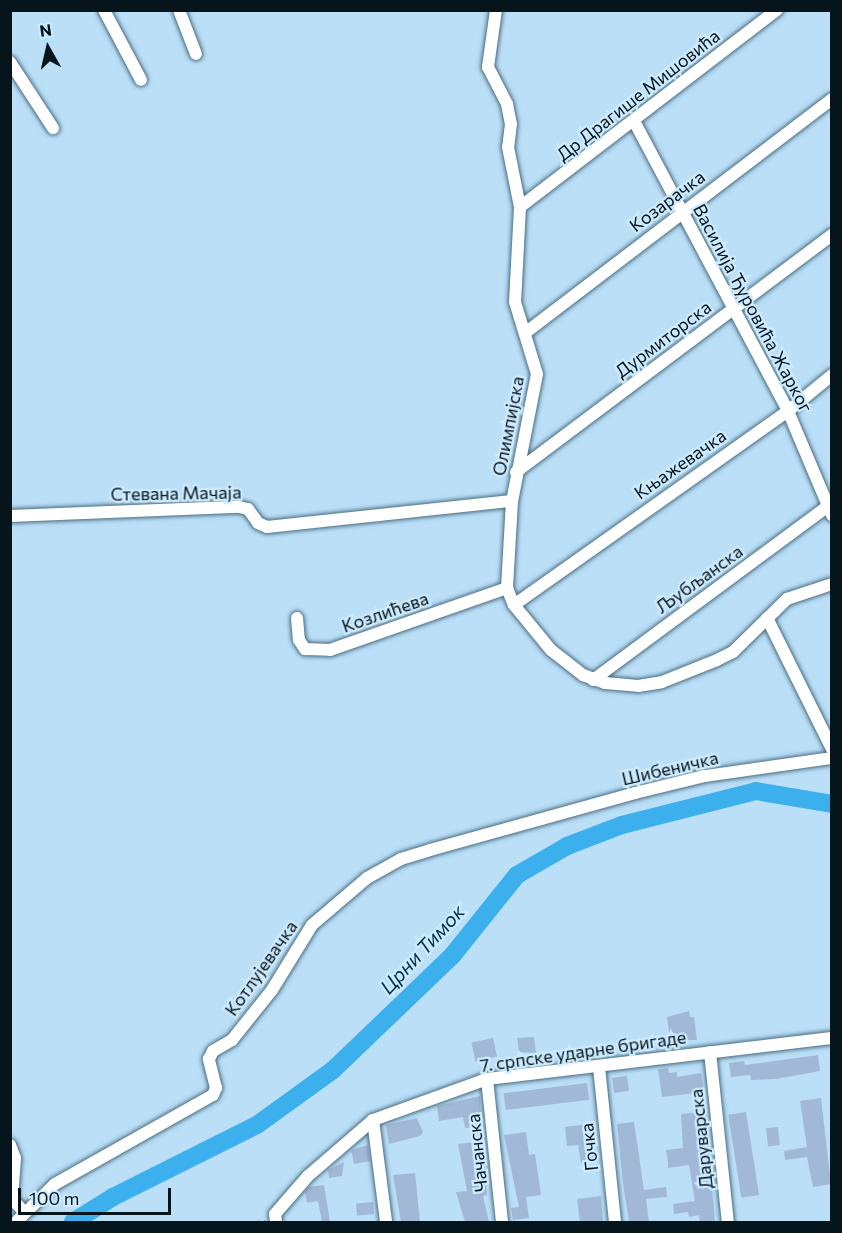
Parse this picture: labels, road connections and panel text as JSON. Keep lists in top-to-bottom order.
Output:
{
  "streets": {
    "street": [
      "Др Драгише Мишовића",
      "Козарачка",
      "Василија Ђуровића Жарког",
      "Дурмиторска",
      "Олимпијска",
      "Књажевачка",
      "Стевана Мачаја",
      "Љубљанска",
      "Козлићева",
      "Шибеничка",
      "Котлујевачка",
      "7. српске ударне бригаде",
      "Даруварска",
      "Гочка",
      "Чачанска"
    ]
  },
  "crossings": [
    ["Др Драгише Мишовића", "Василија Ђуровића Жарког"],
    ["Др Драгише Мишовића", "Олимпијска"],
    ["Козарачка", "Василија Ђуровића Жарког"],
    ["Козарачка", "Олимпијска"],
    ["Василија Ђуровића Жарког", "Дурмиторска"],
    ["Василија Ђуровића Жарког", "Књажевачка"],
    ["Василија Ђуровића Жарког", "Љубљанска"],
    ["Дурмиторска", "Олимпијска"],
    ["Олимпијска", "Књажевачка"],
    ["Олимпијска", "Стевана Мачаја"],
    ["Олимпијска", "Љубљанска"],
    ["Олимпијска", "Козлићева"],
    ["Шибеничка", "Котлујевачка"],
    ["7. српске ударне бригаде", "Даруварска"],
    ["7. српске ударне бригаде", "Гочка"],
    ["7. српске ударне бригаде", "Чачанска"]
  ],
  "water": ["Црни Тимок"],
  "scale_bar": "100 m",
  "north": "top"
}
